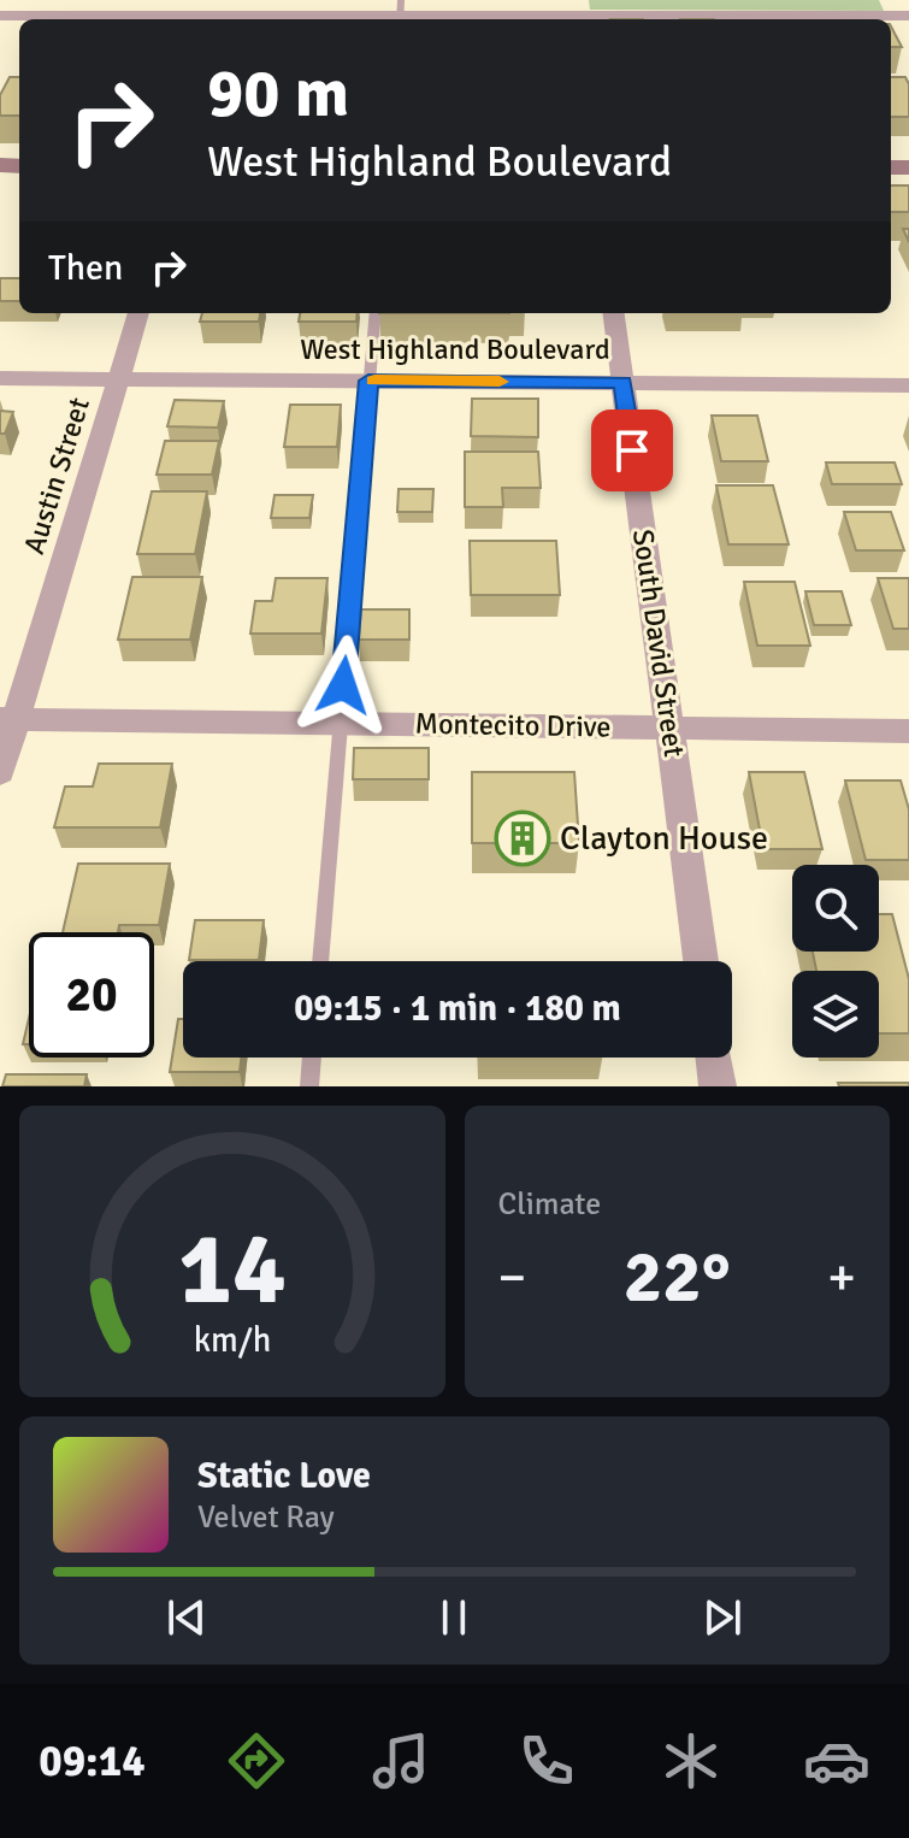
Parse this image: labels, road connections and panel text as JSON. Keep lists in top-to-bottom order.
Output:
{
  "streets": {
    "street": [
      "West Highland Boulevard",
      "Austin Street",
      "South David Street",
      "Montecito Drive"
    ]
  },
  "crossings": [
    ["West Highland Boulevard", "Austin Street"],
    ["West Highland Boulevard", "South David Street"],
    ["Austin Street", "Montecito Drive"],
    ["South David Street", "Montecito Drive"]
  ],
  "places": {
    "building": ["Clayton House"]
  },
  "page": {
    "turn": ["90 m", "West Highland Boulevard"],
    "then": "Then",
    "limit": "20",
    "trip": "09:15 · 1 min · 180 m",
    "tile": "Climate",
    "heat": ["−", "22°", "+"],
    "song": ["Static Love", "Velvet Ray"],
    "tabs": "09:14",
    "gauge": ["14", "km/h"]
  }
}
